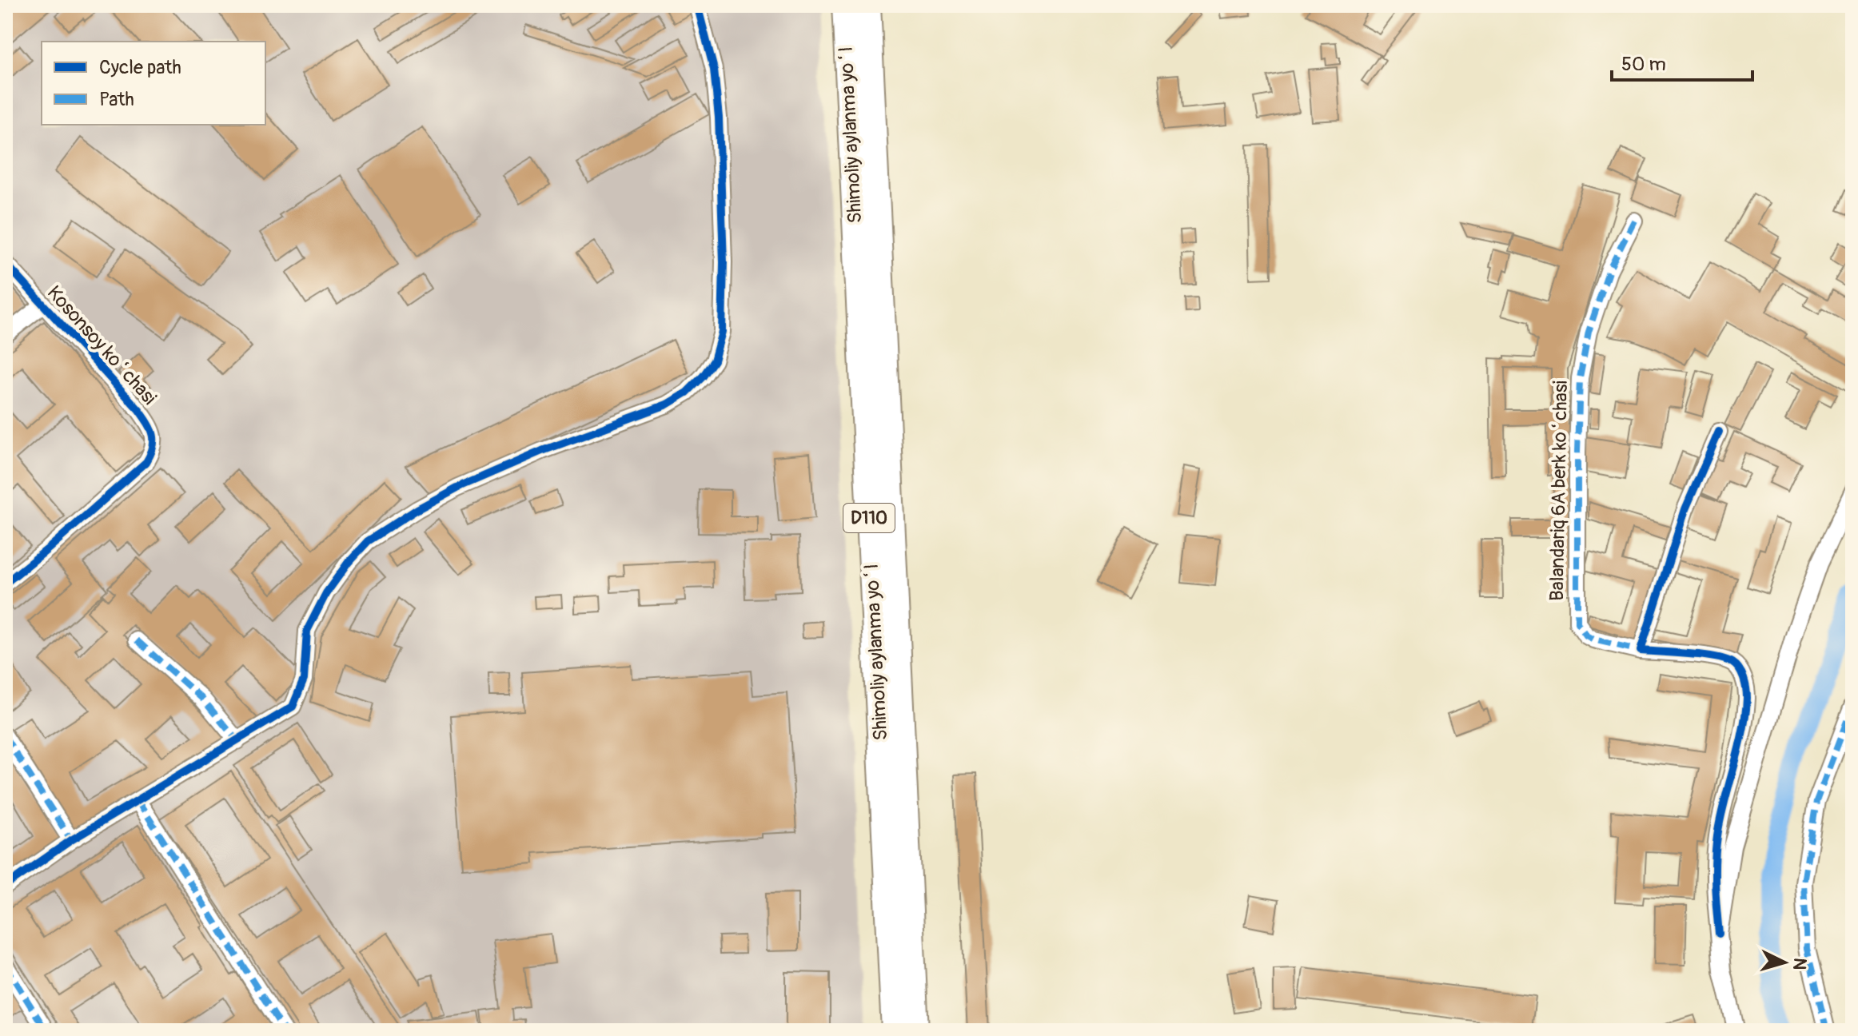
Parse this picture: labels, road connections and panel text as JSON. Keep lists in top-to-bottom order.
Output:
{
  "streets": {
    "main road": ["Shimoliy aylanma yoʻl", "D110"],
    "street": ["Kosonsoy koʻchasi", "Balandariq 6A berk koʻchasi"]
  },
  "legend": ["Cycle path", "Path"],
  "scale_bar": "50 m",
  "north": "right"
}
